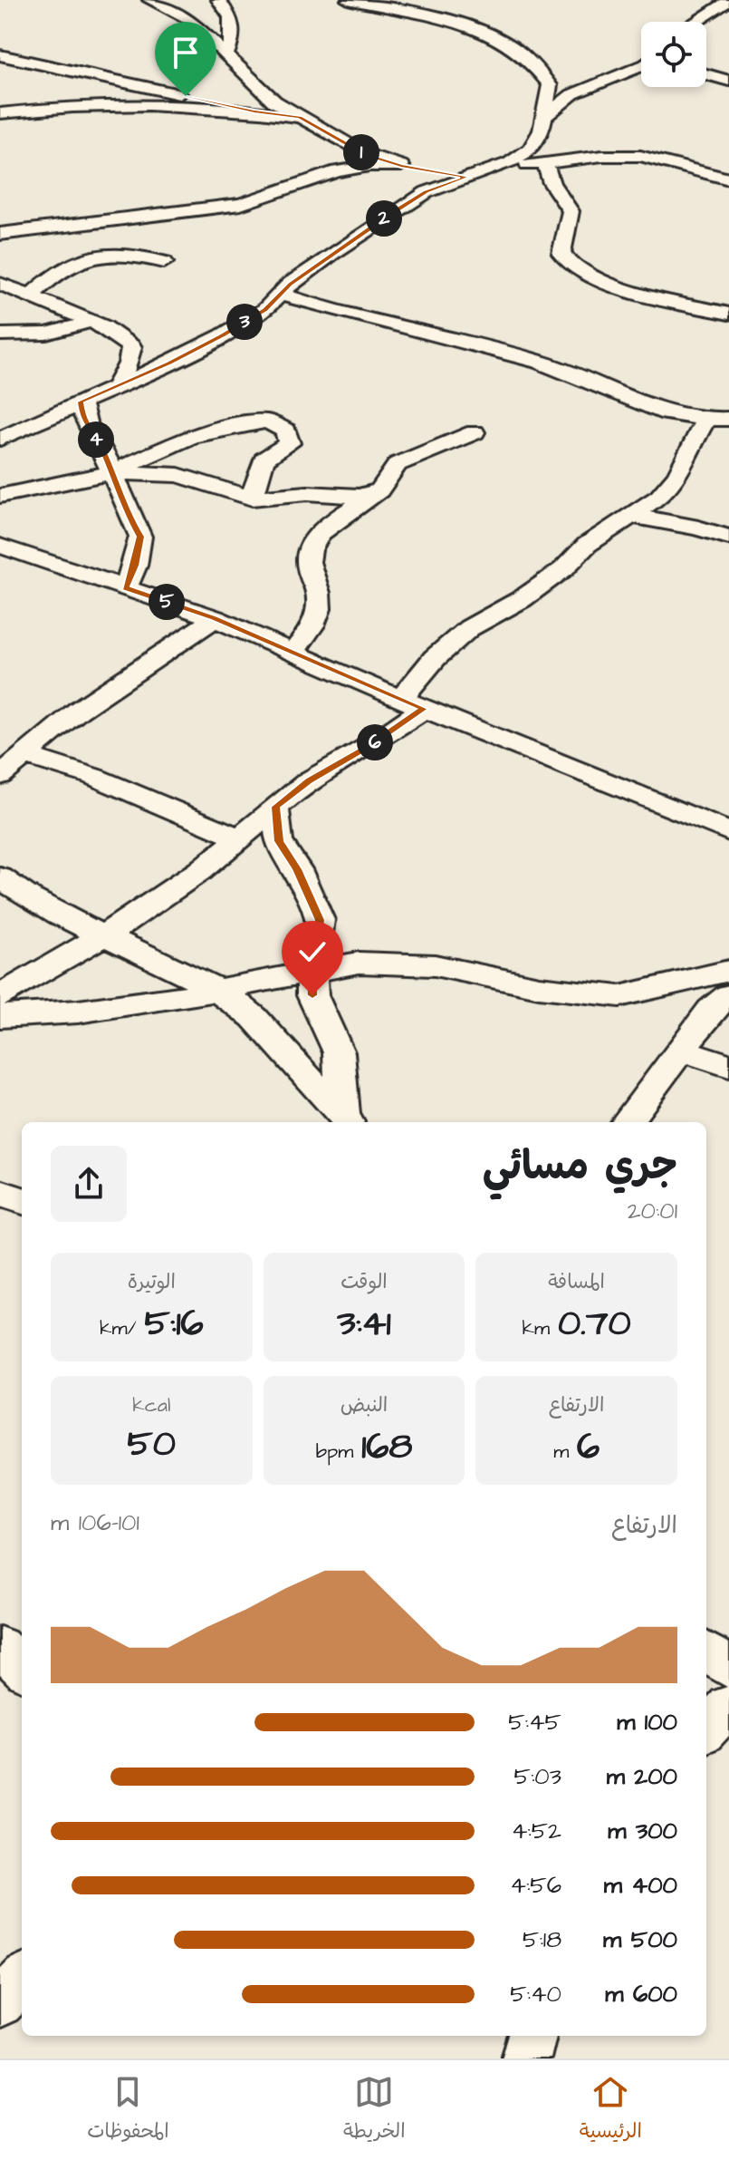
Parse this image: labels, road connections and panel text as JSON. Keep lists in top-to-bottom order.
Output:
{
  "page": {
    "pins": [
      "1",
      "2",
      "3",
      "4",
      "5",
      "6"
    ],
    "heading": ["جري مسائي", "20:01"],
    "stats": [
      ["المسافة", "0.70 km"],
      ["الوقت", "3:41"],
      ["الوتيرة", "5:16 /km"],
      ["الارتفاع", "6 m"],
      ["النبض", "168 bpm"],
      ["kcal", "50"]
    ],
    "chart": ["الارتفاع", "101–106 m"],
    "list": [
      {
        "name": "100 m",
        "note": "5:45"
      },
      {
        "name": "200 m",
        "note": "5:03"
      },
      {
        "name": "300 m",
        "note": "4:52"
      },
      {
        "name": "400 m",
        "note": "4:56"
      },
      {
        "name": "500 m",
        "note": "5:18"
      },
      {
        "name": "600 m",
        "note": "5:40"
      }
    ],
    "tabs": ["الرئيسية", "الخريطة", "المحفوظات"]
  }
}
